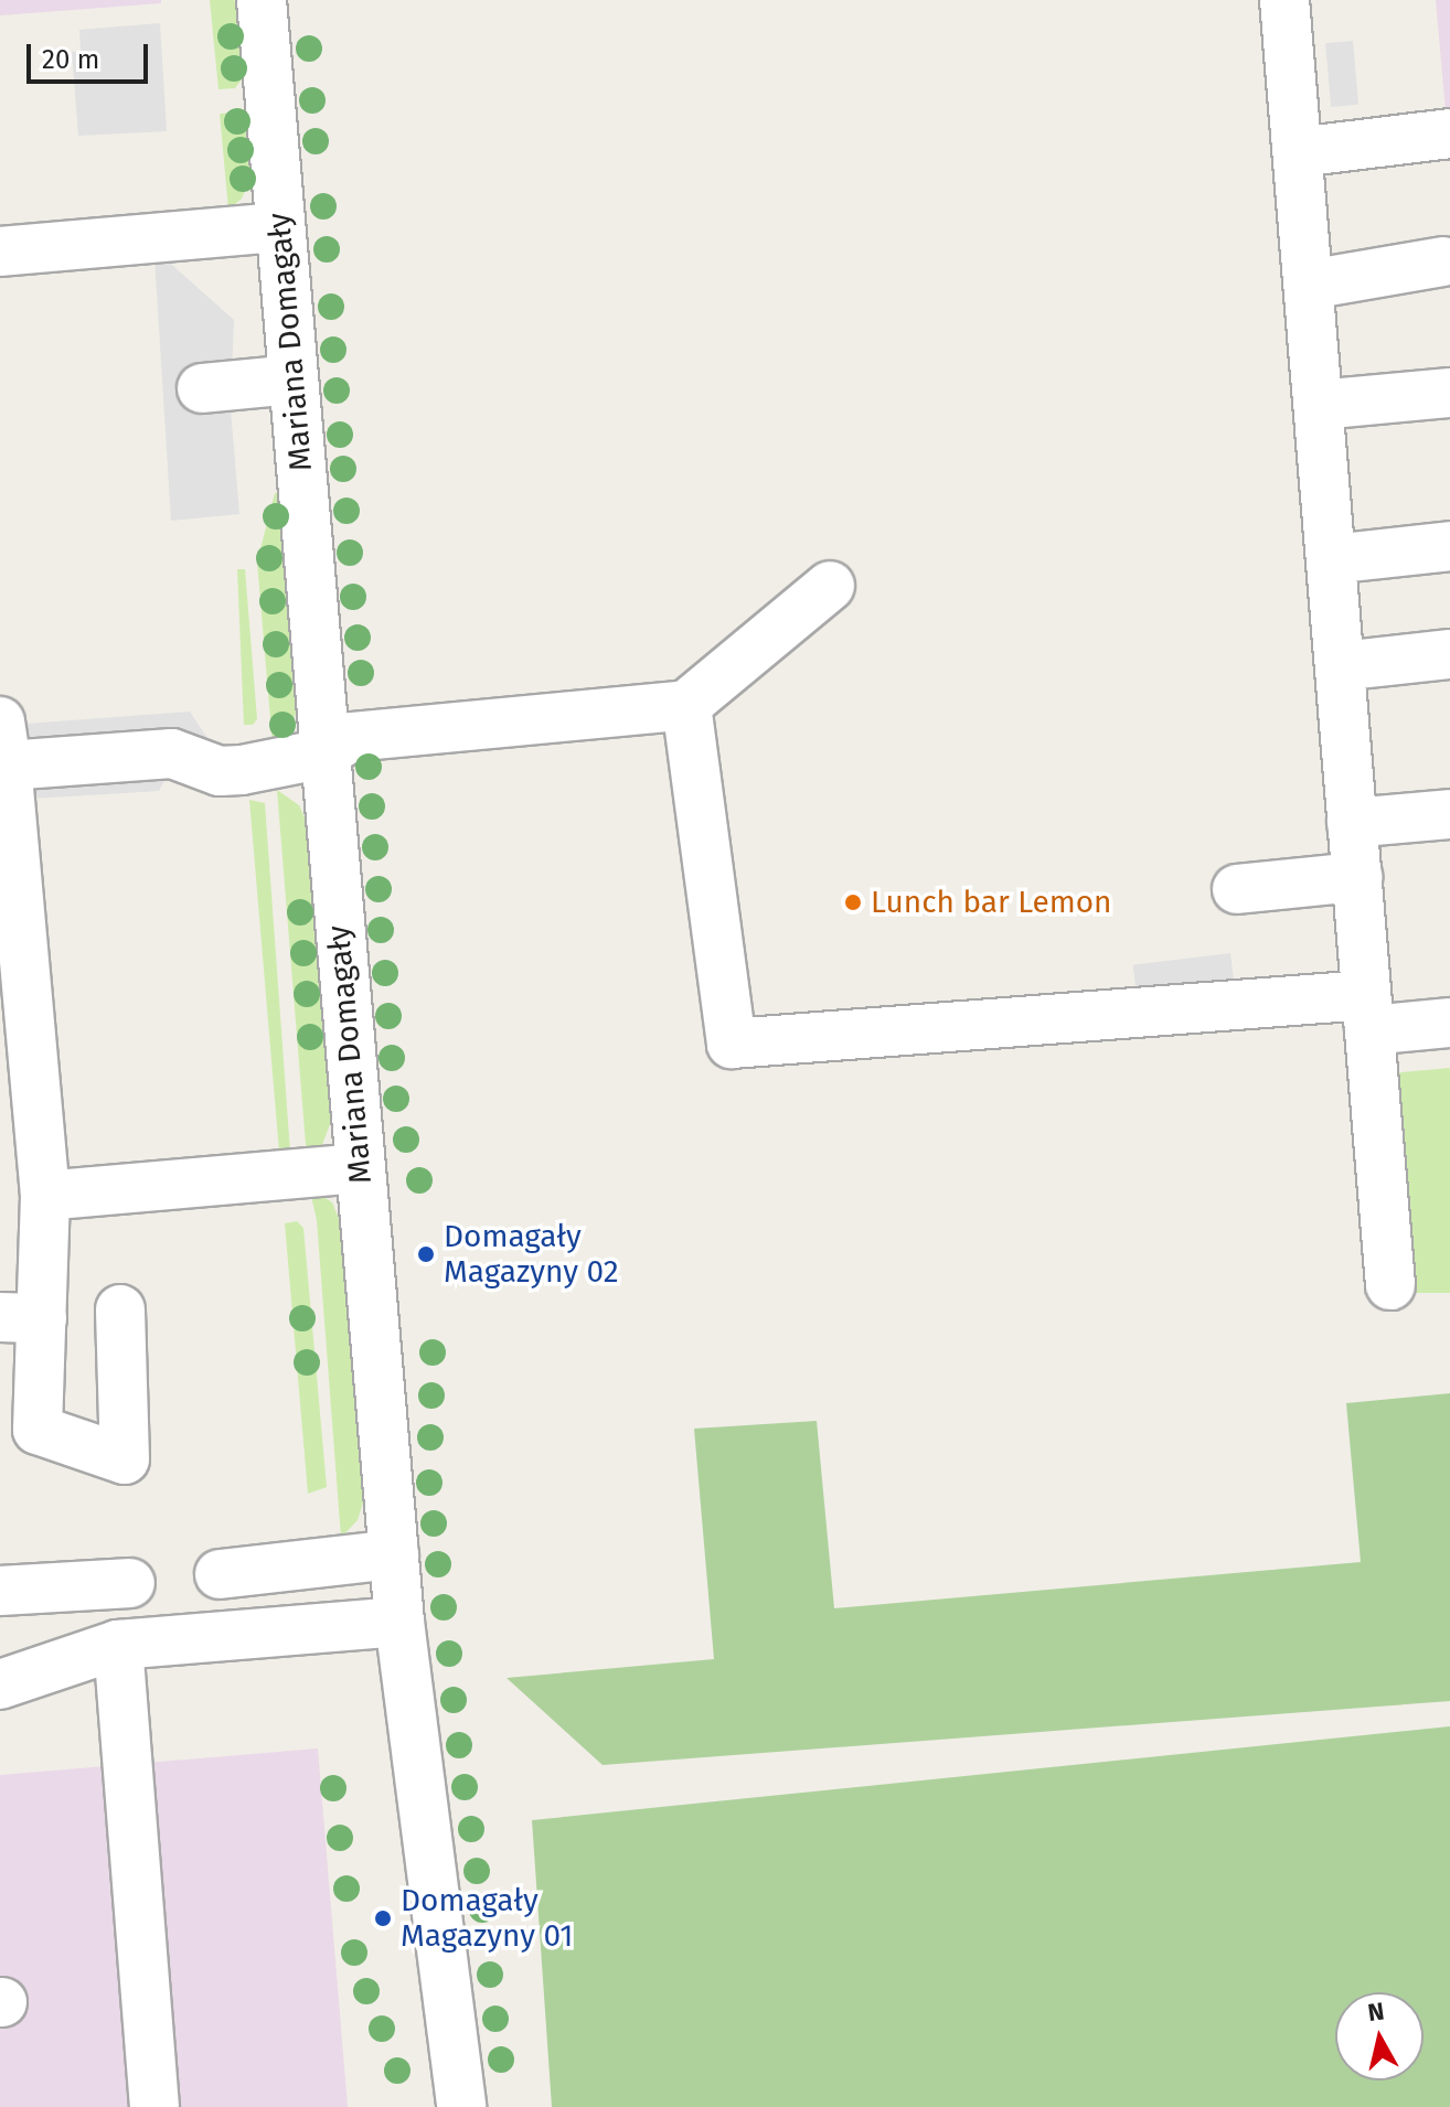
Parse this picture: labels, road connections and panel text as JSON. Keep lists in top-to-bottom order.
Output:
{
  "streets": {
    "street": ["Mariana Domagały"]
  },
  "places": ["Lunch bar Lemon", "Domagały Magazyny 02", "Domagały Magazyny 01"],
  "scale_bar": "20 m",
  "north": "top"
}
